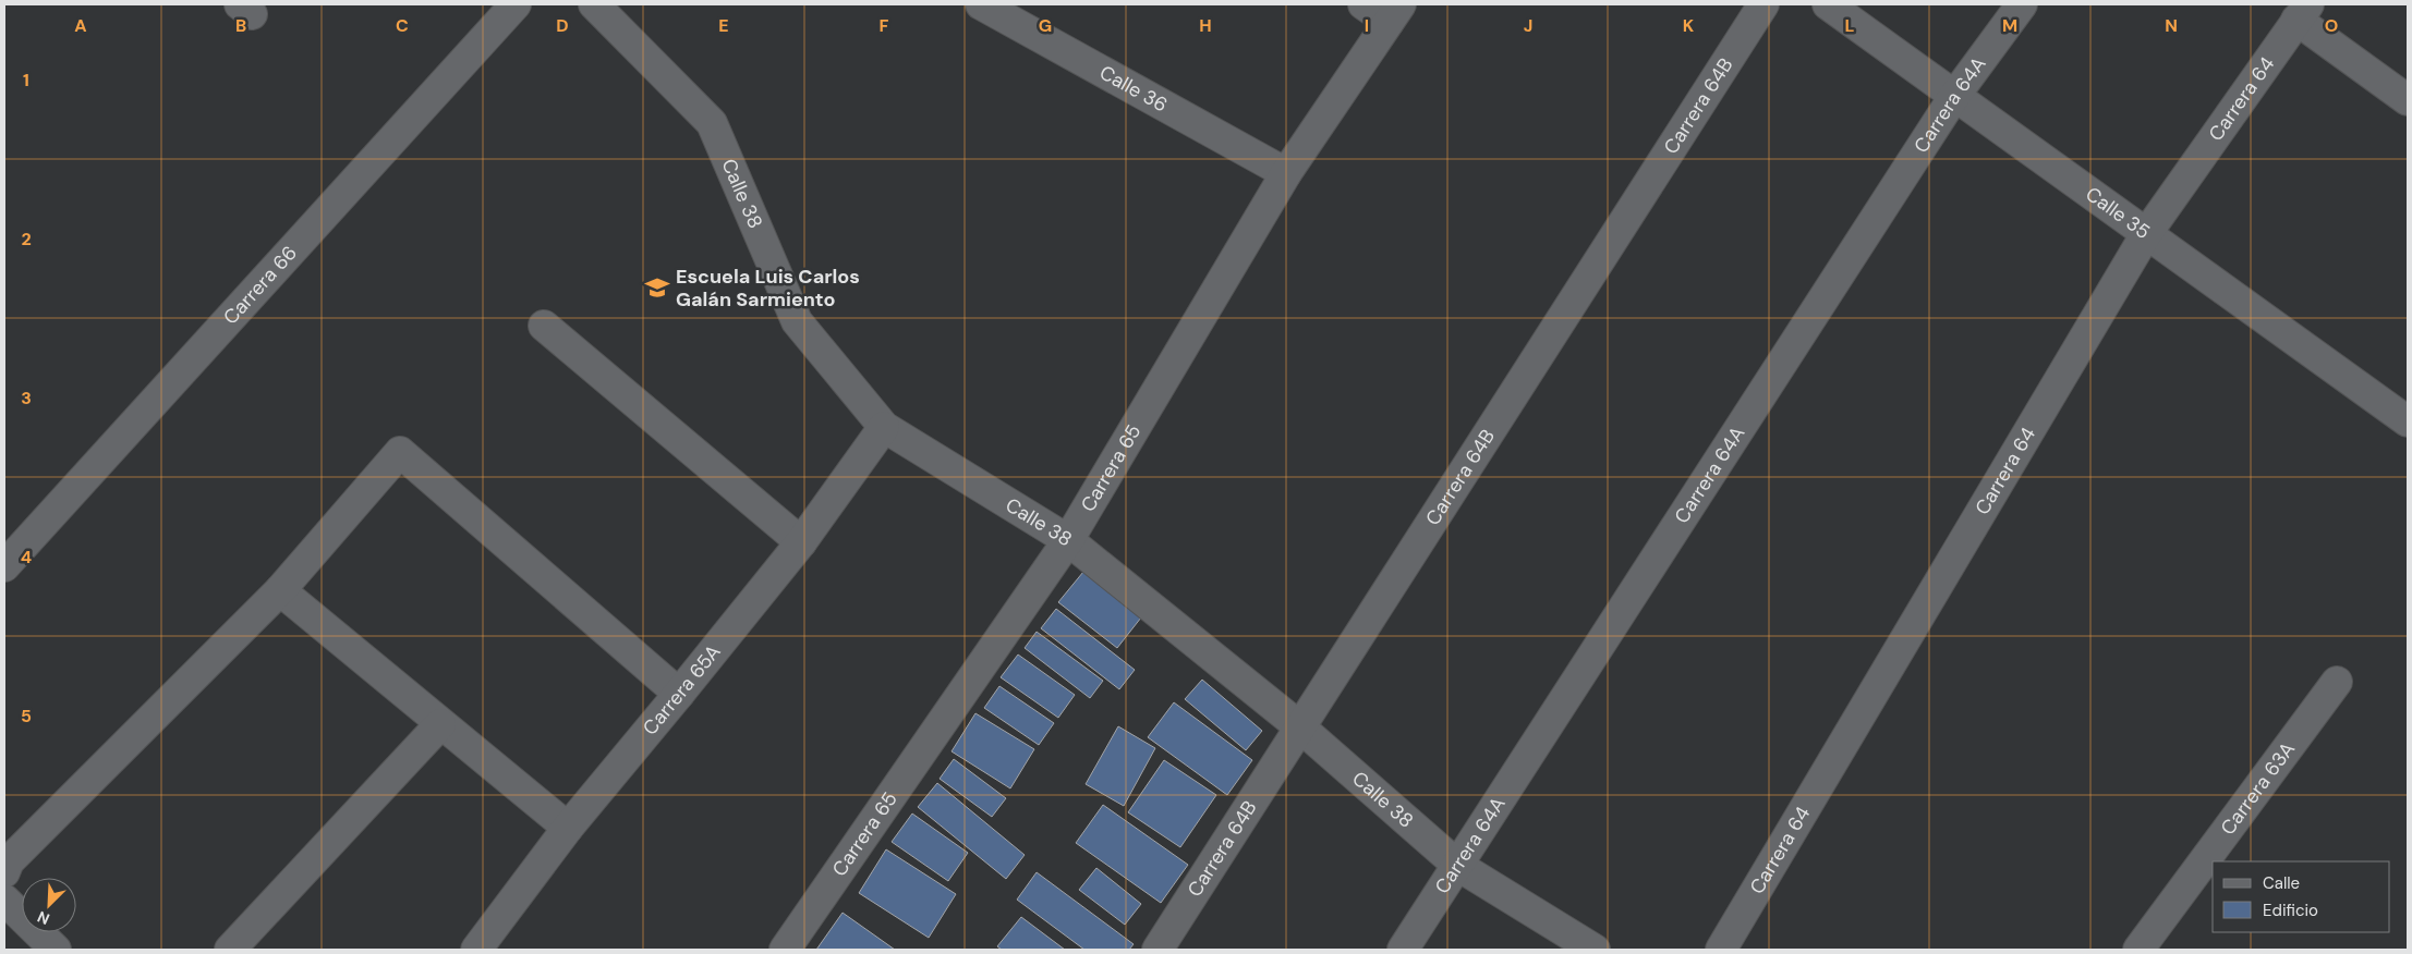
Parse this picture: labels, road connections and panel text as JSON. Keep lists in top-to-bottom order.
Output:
{
  "streets": {
    "street": [
      "Calle 36",
      "Carrera 64",
      "Carrera 64B",
      "Carrera 64A",
      "Calle 38",
      "Calle 35",
      "Carrera 66",
      "Carrera 65",
      "Carrera 65A",
      "Carrera 63A"
    ]
  },
  "crossings": [
    ["Calle 36", "Carrera 65"],
    ["Carrera 64", "Calle 35"],
    ["Carrera 64B", "Calle 38"],
    ["Carrera 64A", "Calle 38"],
    ["Carrera 64A", "Calle 35"],
    ["Calle 38", "Carrera 65"],
    ["Calle 38", "Carrera 65A"]
  ],
  "places": {
    "school or university": ["Escuela Luis Carlos Galán Sarmiento"]
  },
  "legend": ["Calle", "Edificio"],
  "north": "bottom left",
  "grid": {
    "columns": [
      "A",
      "B",
      "C",
      "D",
      "E",
      "F",
      "G",
      "H",
      "I",
      "J",
      "K",
      "L",
      "M",
      "N",
      "O"
    ],
    "rows": [
      "1",
      "2",
      "3",
      "4",
      "5"
    ]
  }
}
